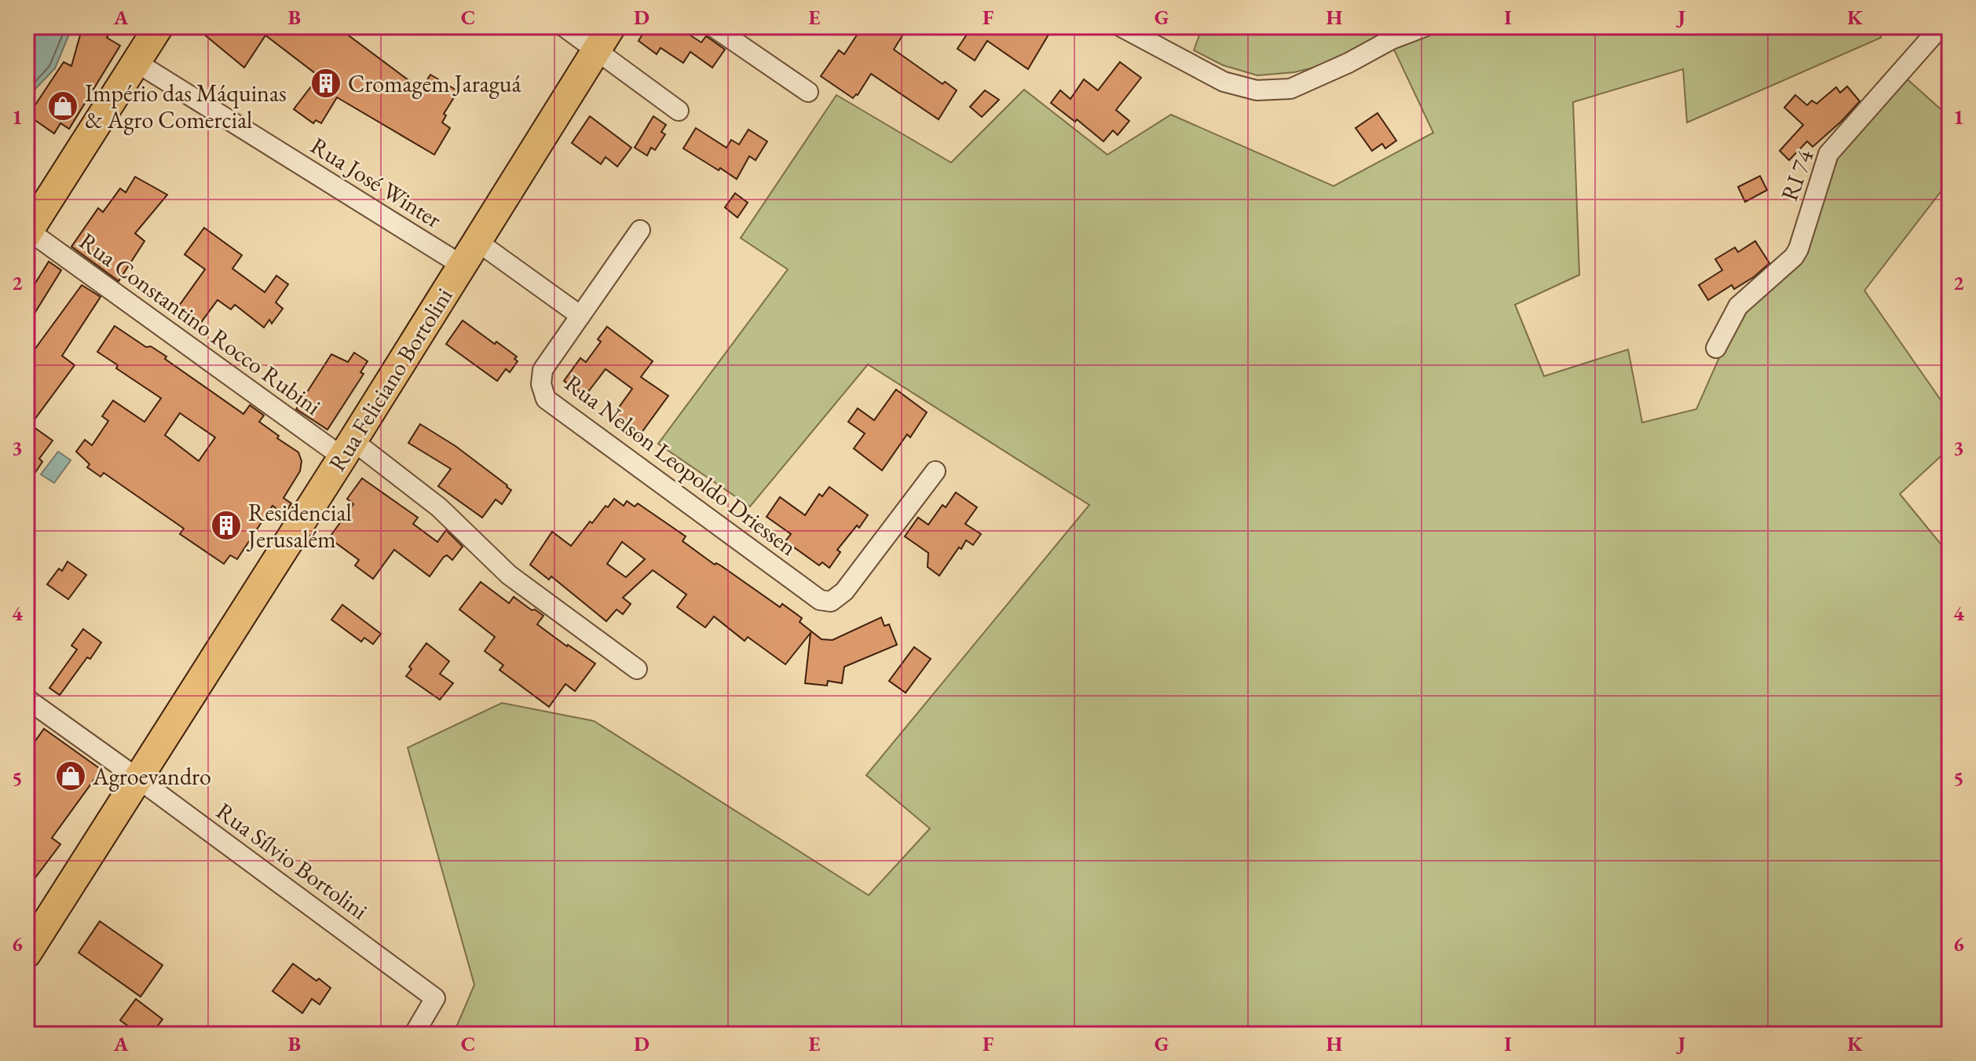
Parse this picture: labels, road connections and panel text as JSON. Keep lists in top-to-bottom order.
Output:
{
  "streets": {
    "main road": ["Rua Feliciano Bortolini"],
    "street": [
      "RI 74",
      "Rua José Winter",
      "Rua Constantino Rocco Rubini",
      "Rua Nelson Leopoldo Driessen",
      "Rua Sílvio Bortolini"
    ]
  },
  "crossings": [
    ["Rua José Winter", "Rua Feliciano Bortolini"],
    ["Rua Constantino Rocco Rubini", "Rua Feliciano Bortolini"],
    ["Rua Feliciano Bortolini", "Rua Sílvio Bortolini"]
  ],
  "places": {
    "building": ["Cromagem Jaraguá", "Residencial Jerusalém"],
    "shop": ["Império das Máquinas & Agro Comercial", "Agroevandro"]
  },
  "grid": {
    "columns": [
      "A",
      "B",
      "C",
      "D",
      "E",
      "F",
      "G",
      "H",
      "I",
      "J",
      "K"
    ],
    "rows": [
      "1",
      "2",
      "3",
      "4",
      "5",
      "6"
    ]
  }
}
